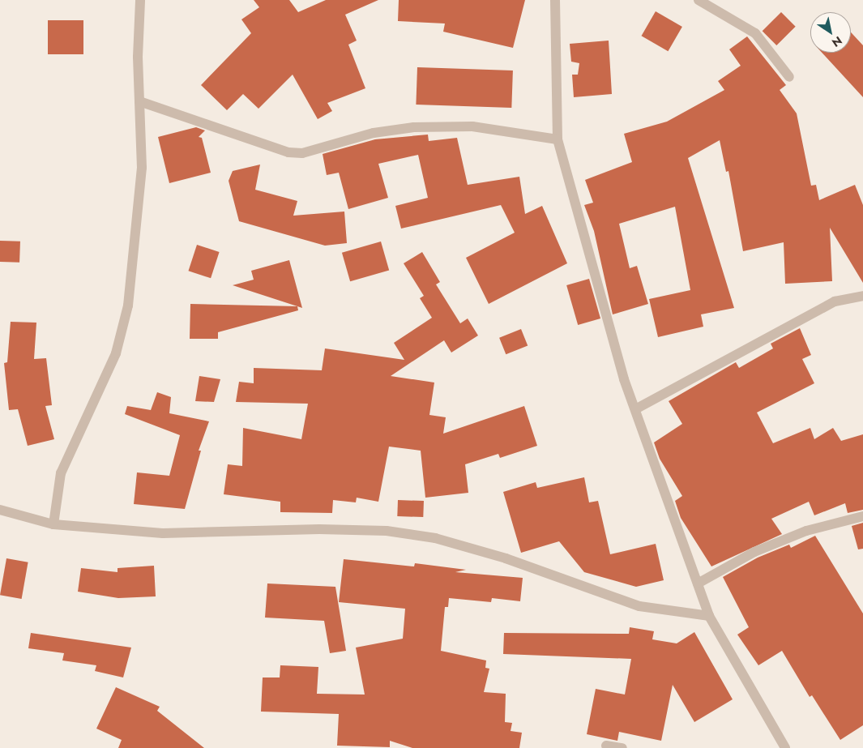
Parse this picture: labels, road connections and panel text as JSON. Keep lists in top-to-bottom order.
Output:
{
  "north": "bottom right"
}
